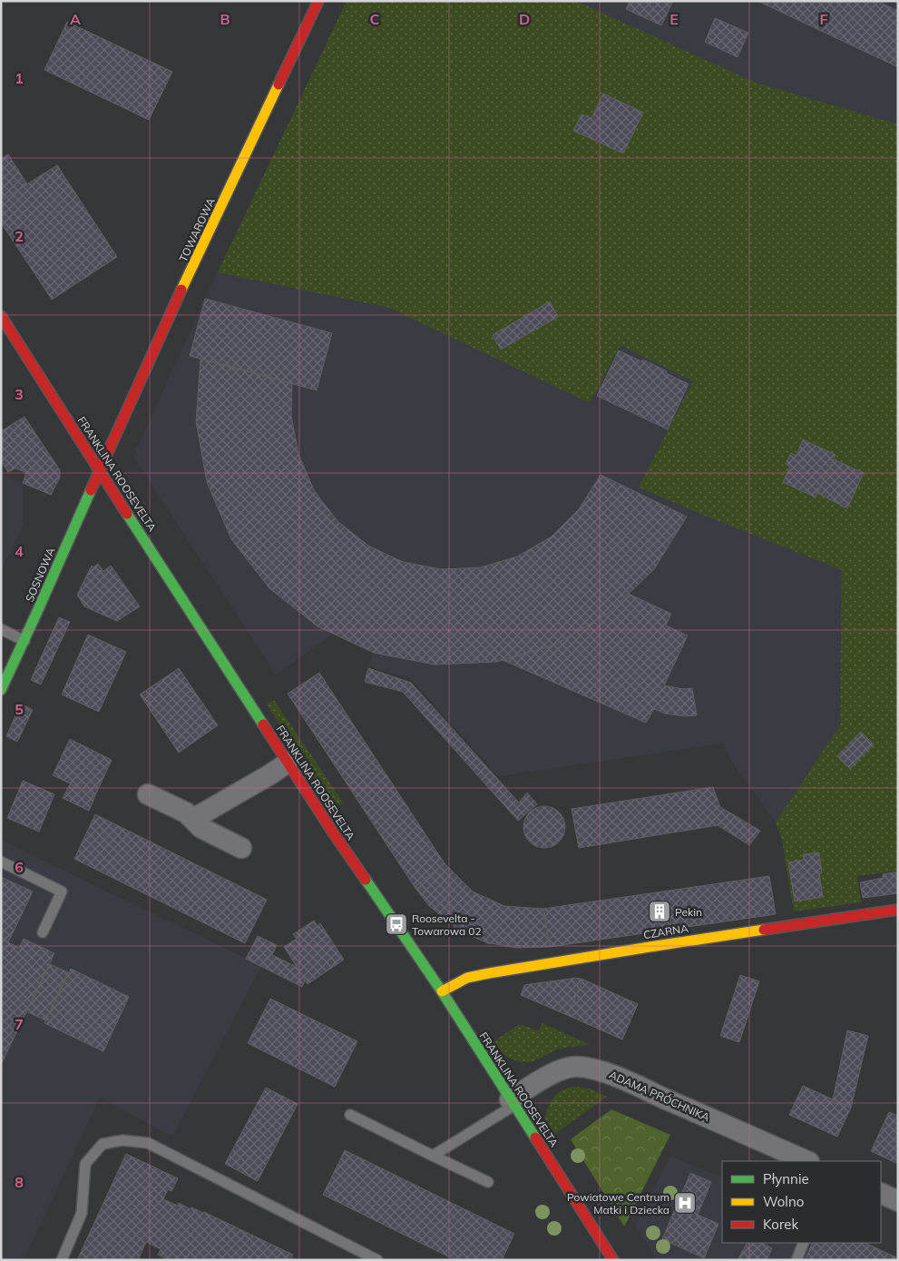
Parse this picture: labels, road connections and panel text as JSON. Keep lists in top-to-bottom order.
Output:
{
  "streets": {
    "street": [
      "TOWAROWA",
      "FRANKLINA ROOSEVELTA",
      "SOSNOWA",
      "CZARNA",
      "ADAMA PRÓCHNIKA"
    ]
  },
  "crossings": [
    ["TOWAROWA", "FRANKLINA ROOSEVELTA"],
    ["TOWAROWA", "SOSNOWA"],
    ["FRANKLINA ROOSEVELTA", "SOSNOWA"],
    ["FRANKLINA ROOSEVELTA", "CZARNA"],
    ["FRANKLINA ROOSEVELTA", "ADAMA PRÓCHNIKA"]
  ],
  "places": {
    "building": ["Pekin"],
    "bus stop": ["Roosevelta - Towarowa 02"],
    "hospital": ["Powiatowe Centrum Matki i Dziecka"]
  },
  "legend": ["Płynnie", "Wolno", "Korek"],
  "grid": {
    "columns": [
      "A",
      "B",
      "C",
      "D",
      "E",
      "F"
    ],
    "rows": [
      "1",
      "2",
      "3",
      "4",
      "5",
      "6",
      "7",
      "8"
    ]
  }
}
